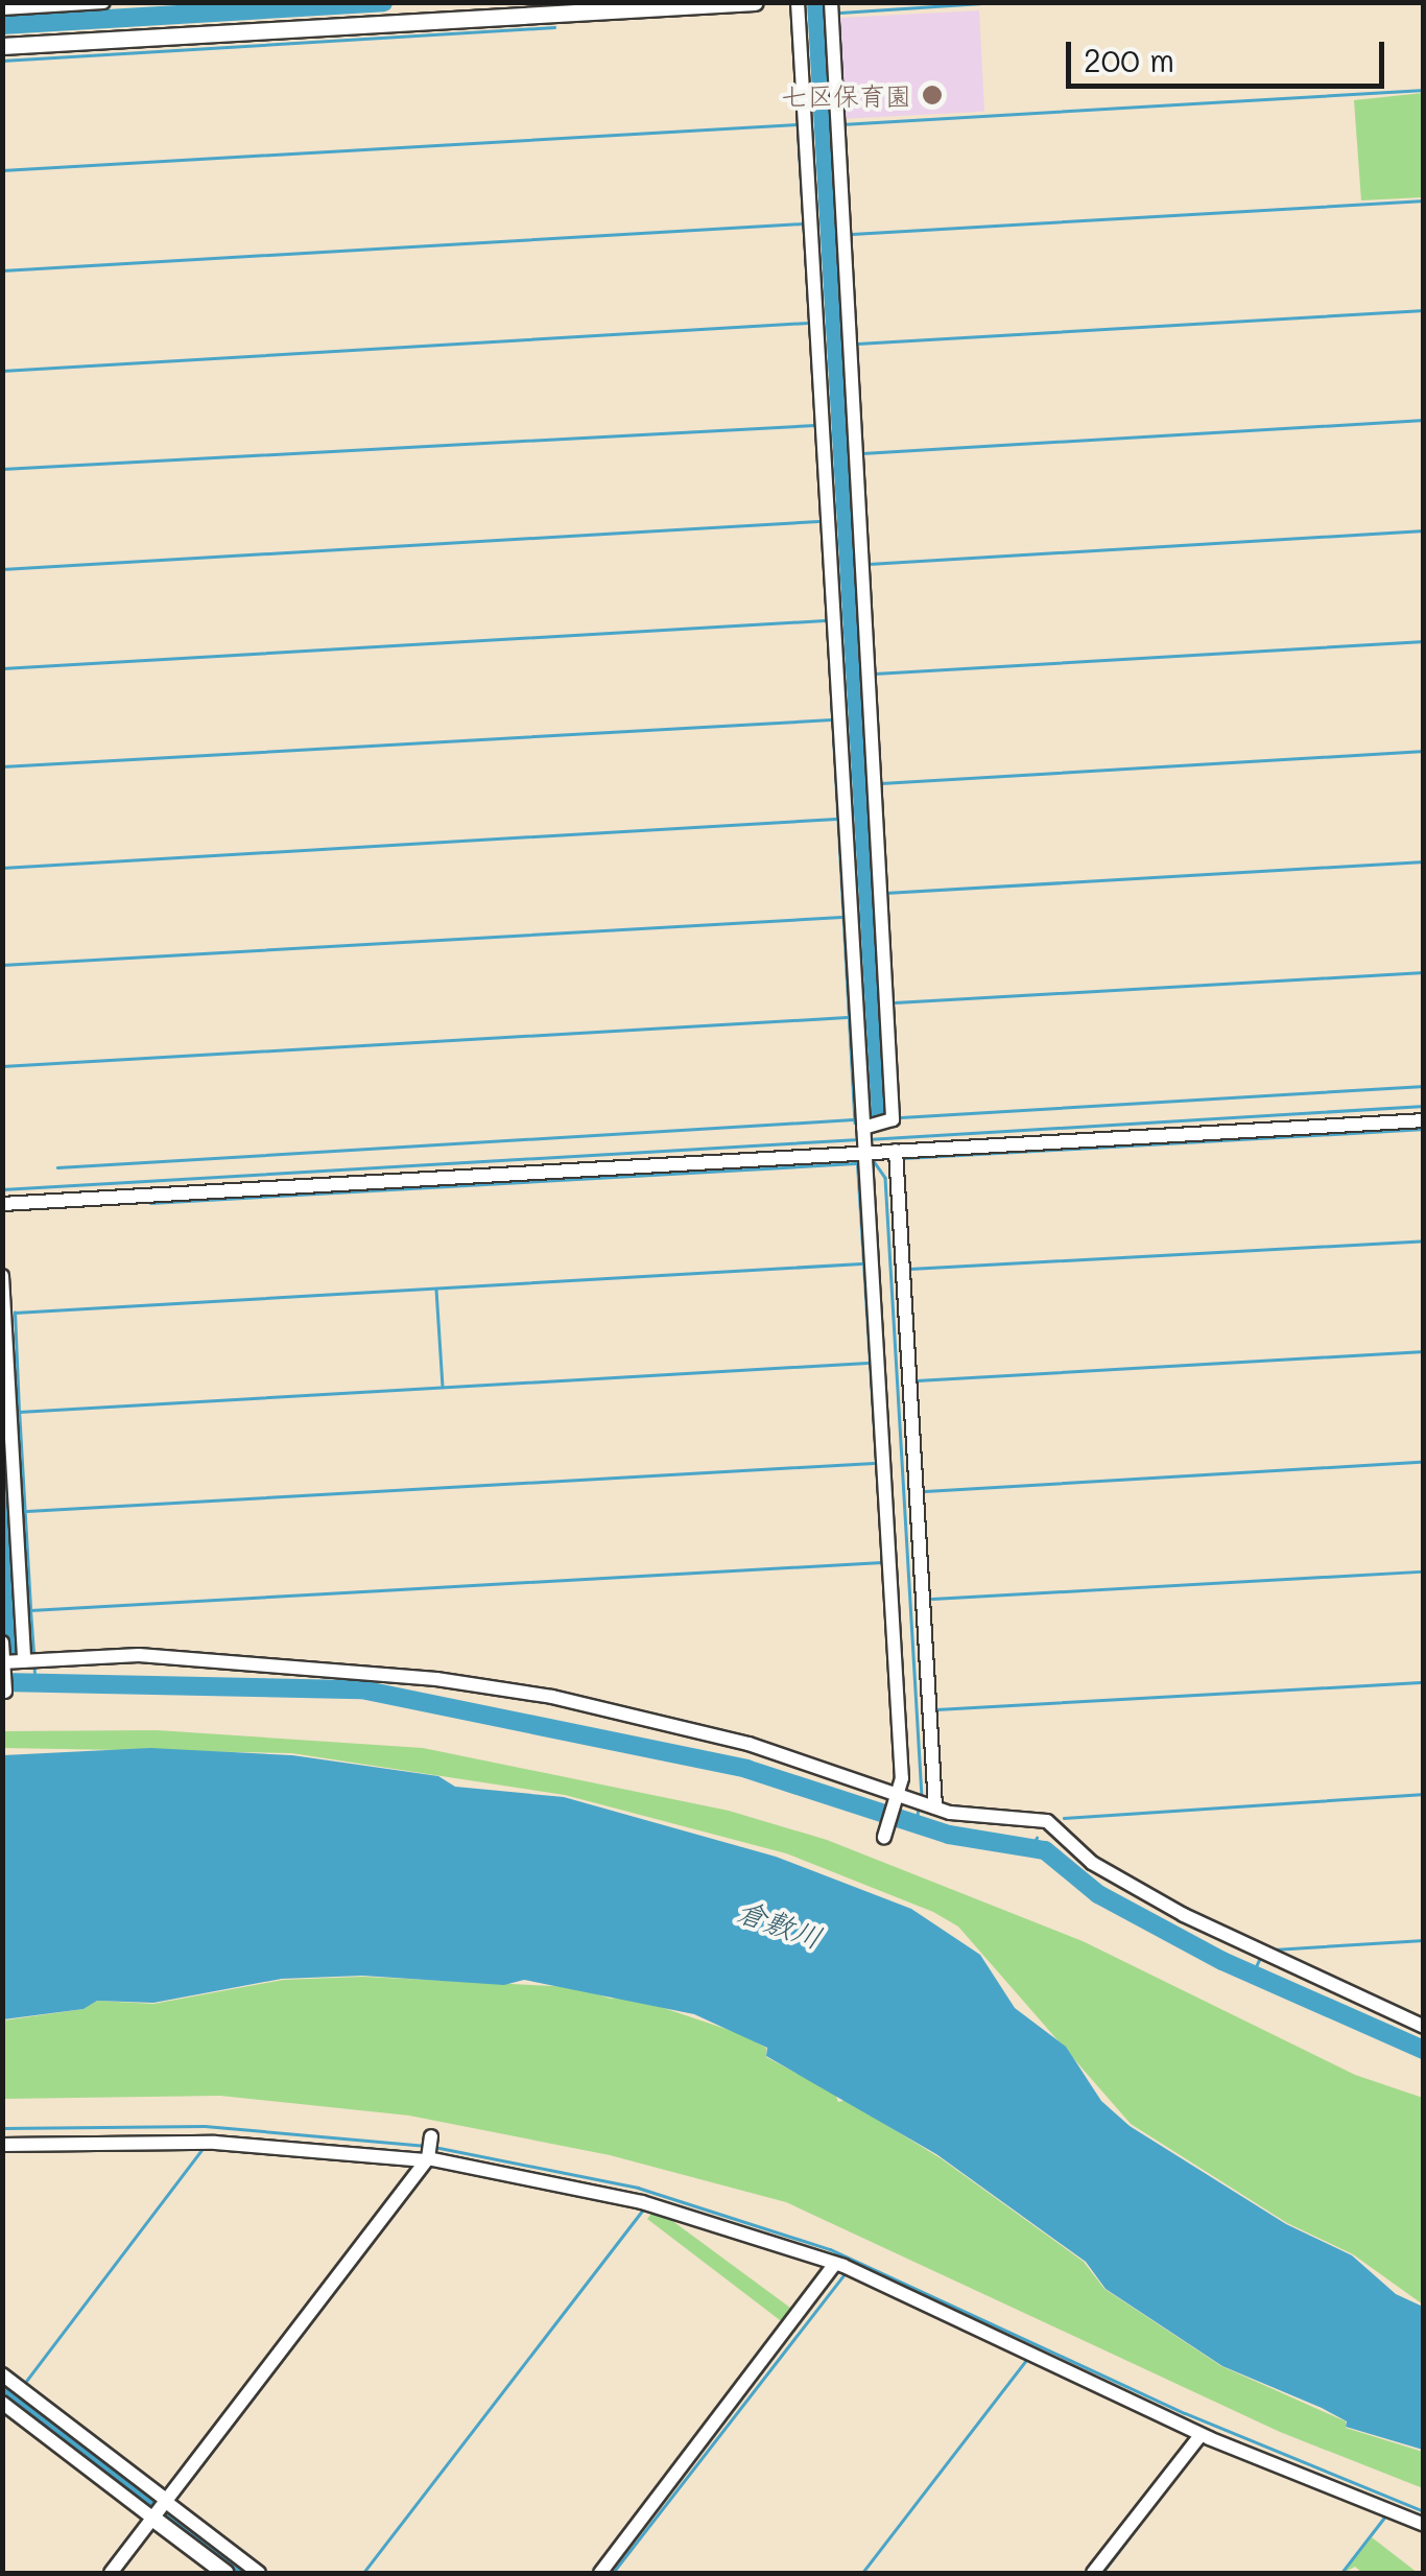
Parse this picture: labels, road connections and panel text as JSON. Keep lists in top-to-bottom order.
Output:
{
  "water": ["倉敷川"],
  "places": ["七区保育園"],
  "scale_bar": "200 m"
}
